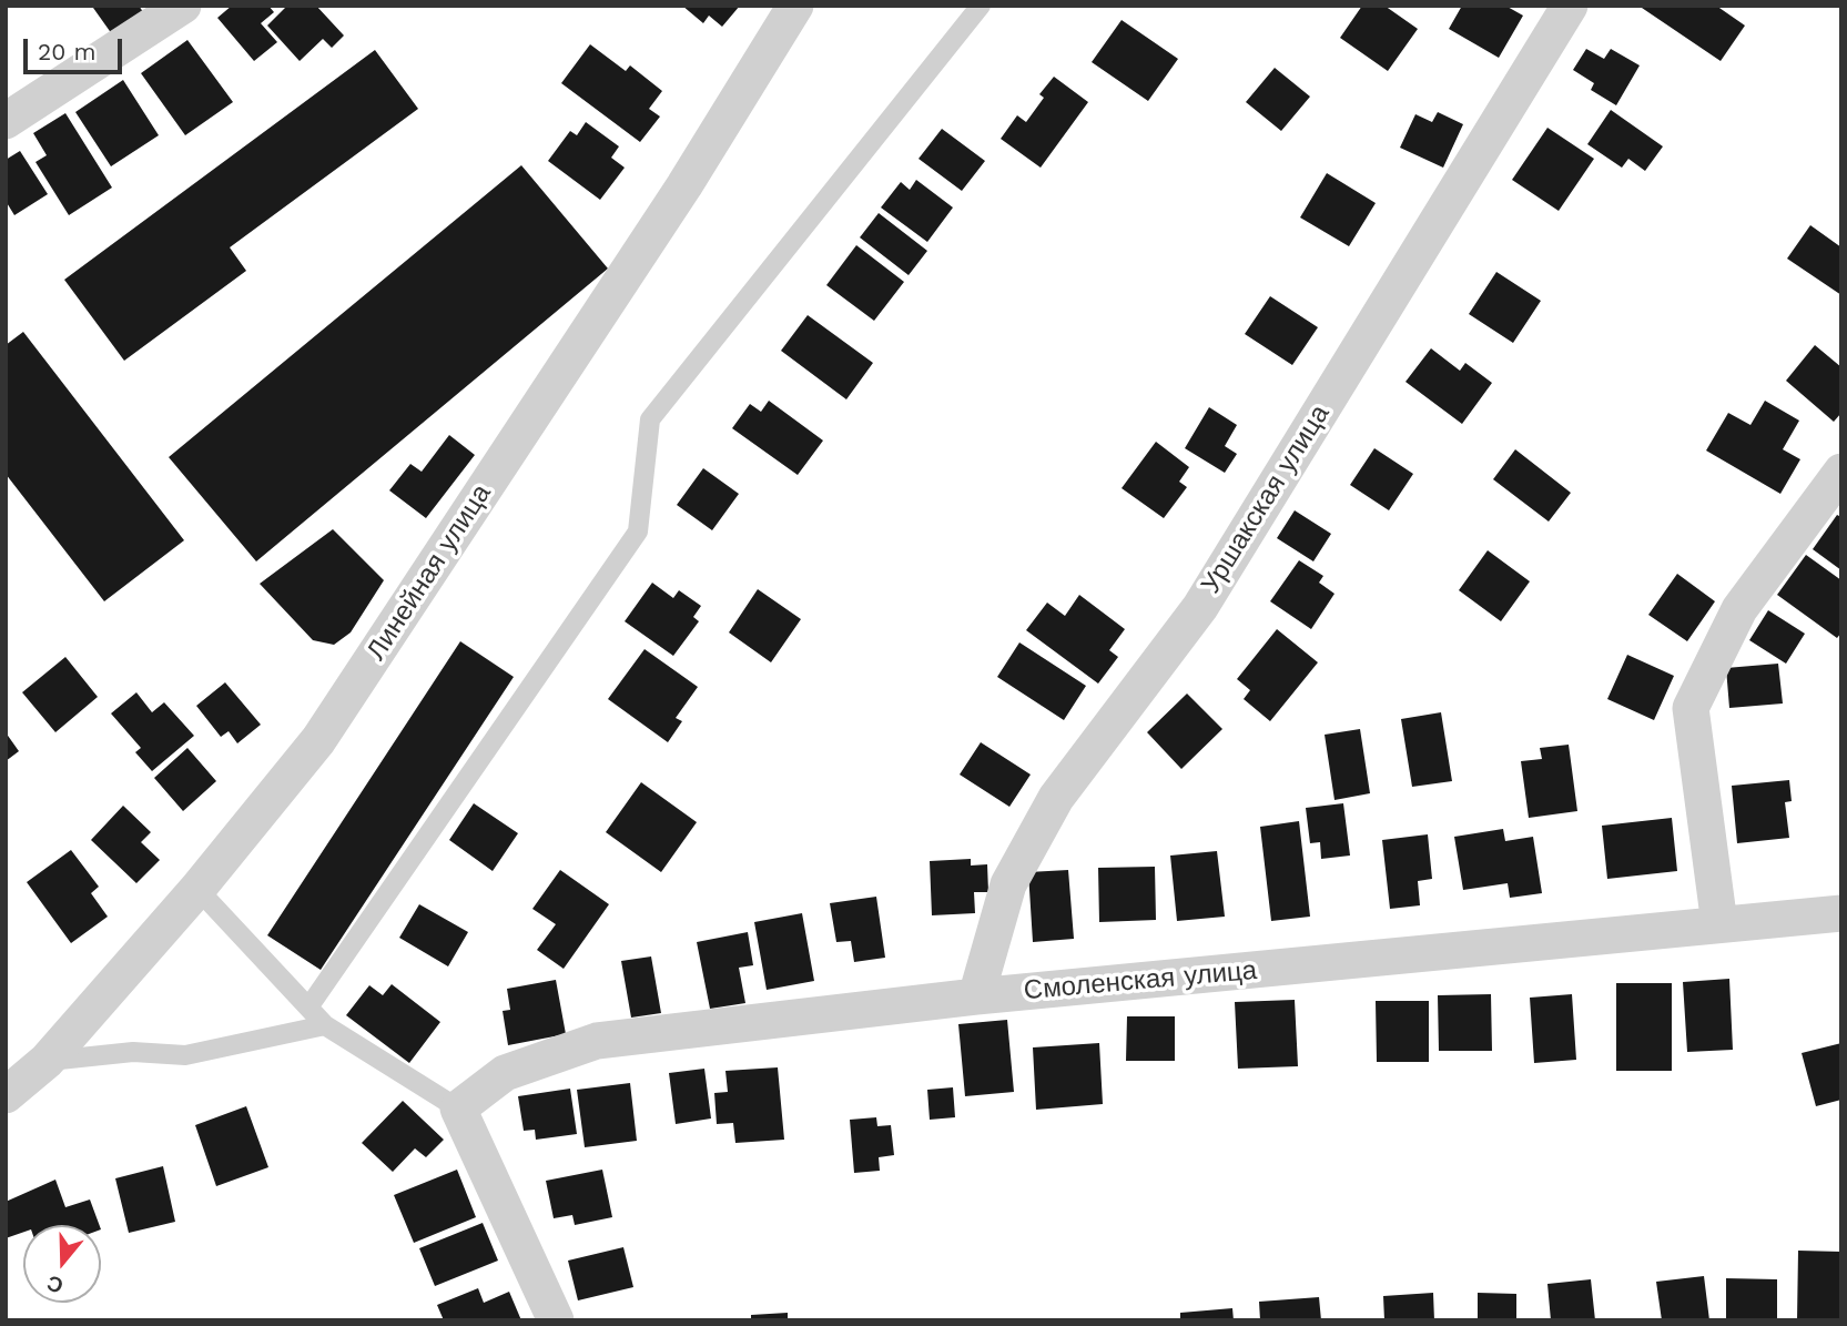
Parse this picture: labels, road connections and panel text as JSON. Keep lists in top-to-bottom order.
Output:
{
  "streets": {
    "street": ["Уршакская улица", "Линейная улица", "Смоленская улица"]
  },
  "crossings": [
    ["Уршакская улица", "Смоленская улица"]
  ],
  "scale_bar": "20 m",
  "north": "bottom"
}
